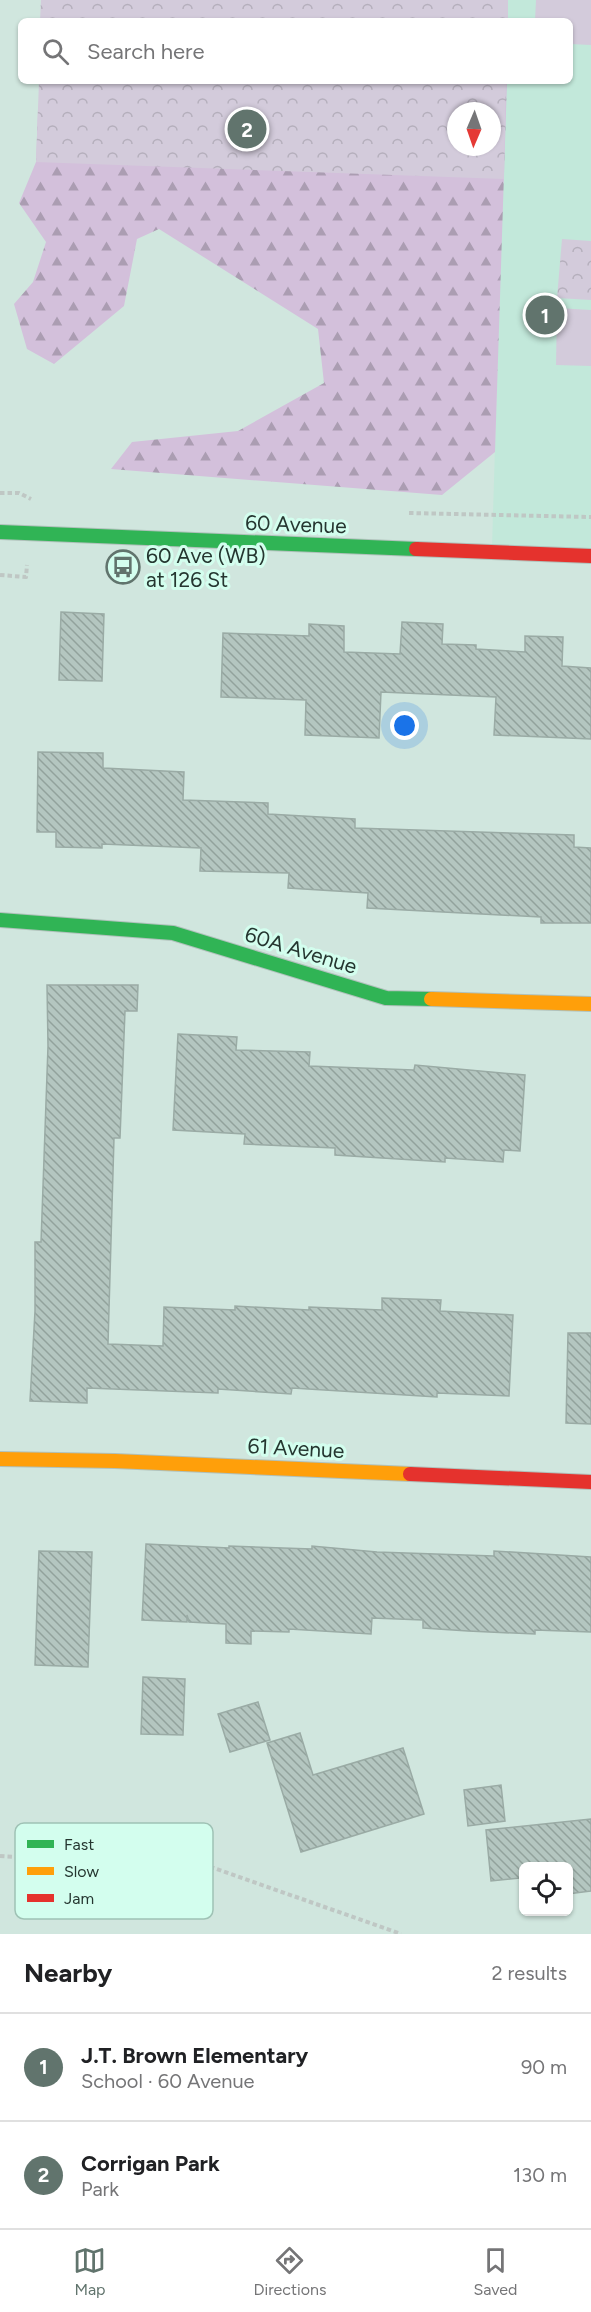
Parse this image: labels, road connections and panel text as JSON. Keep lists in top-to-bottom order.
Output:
{
  "streets": {
    "street": ["60 Avenue", "60A Avenue", "61 Avenue"]
  },
  "places": {
    "bus stop": ["60 Ave (WB) at 126 St"]
  },
  "legend": ["Fast", "Slow", "Jam"],
  "north": "bottom",
  "page": {
    "search": "Search here",
    "pins": ["2", "1"],
    "heading": ["Nearby", "2 results"],
    "list": [
      {
        "mark": "1",
        "name": "J.T. Brown Elementary",
        "note": "School · 60 Avenue",
        "value": "90 m"
      },
      {
        "mark": "2",
        "name": "Corrigan Park",
        "note": "Park",
        "value": "130 m"
      }
    ],
    "nav": ["Map", "Directions", "Saved"]
  }
}
